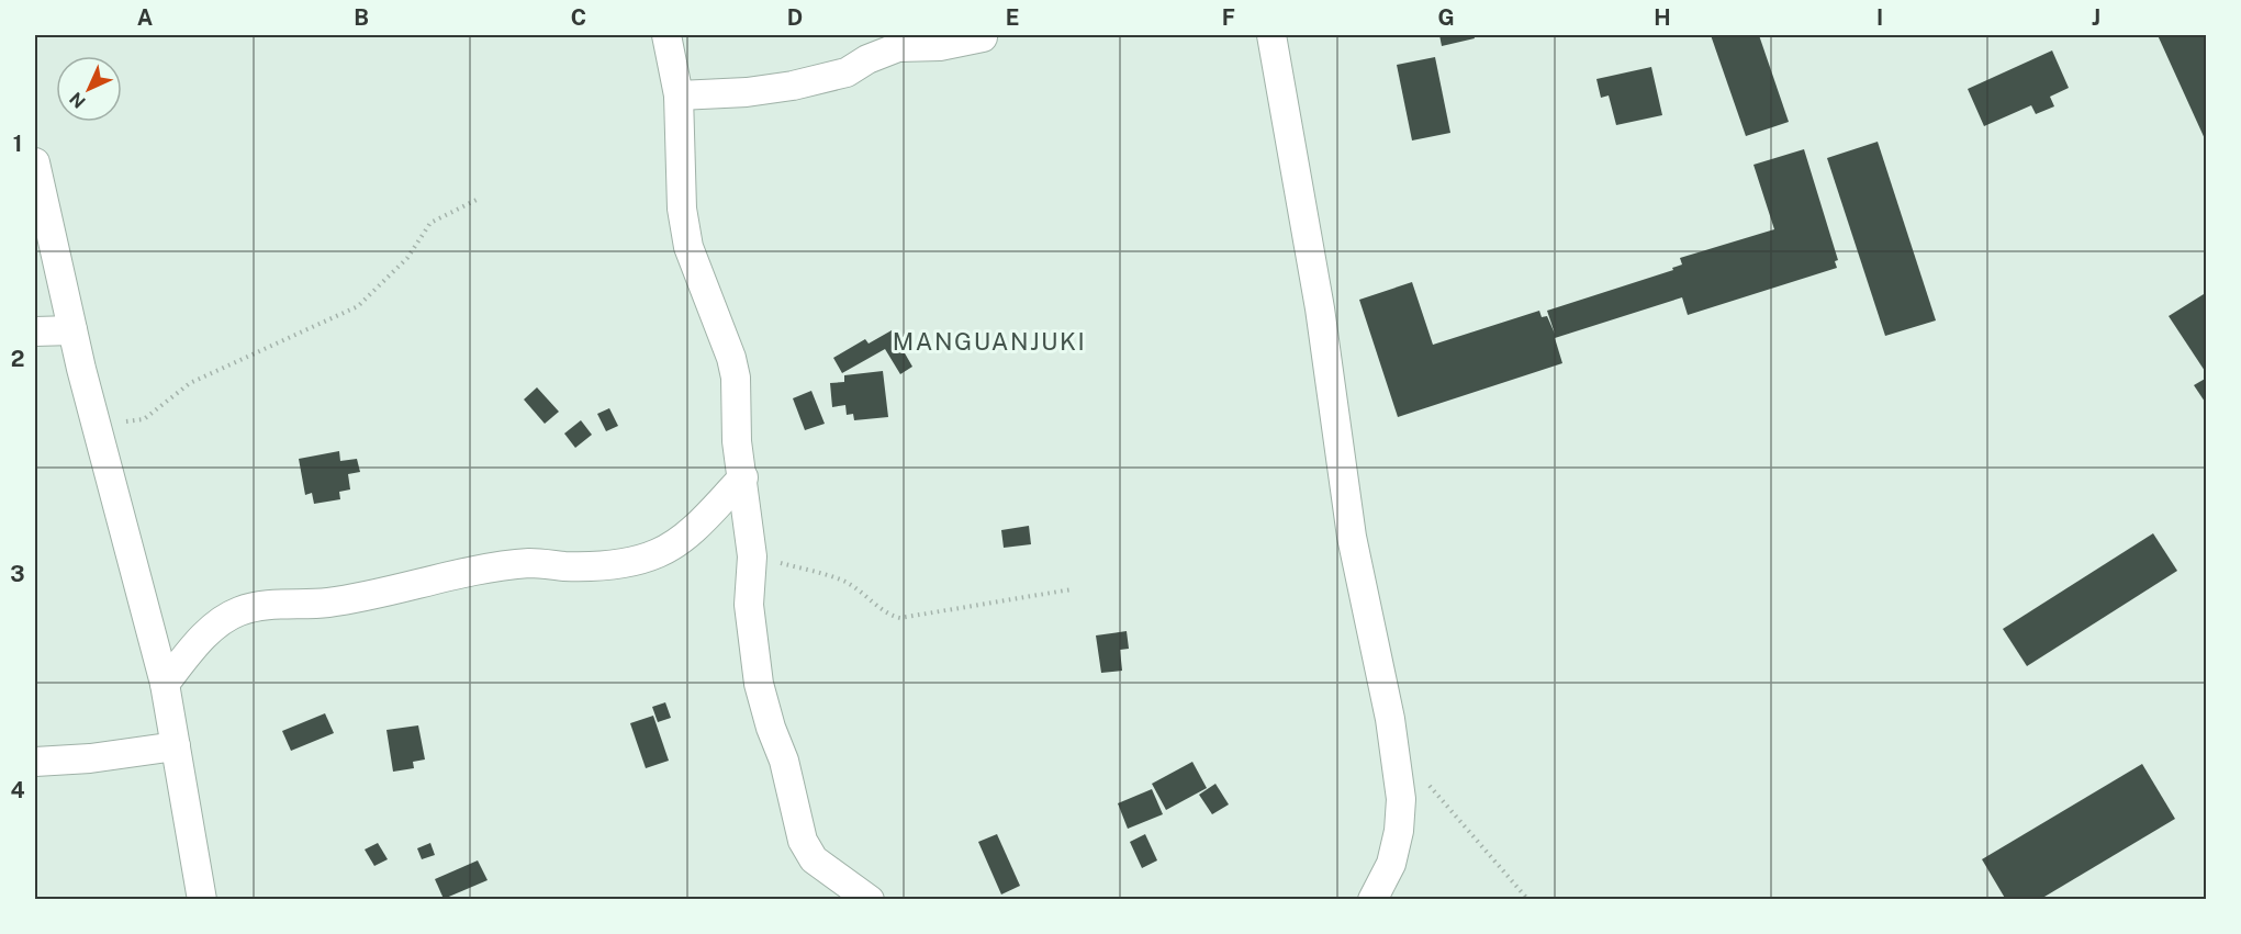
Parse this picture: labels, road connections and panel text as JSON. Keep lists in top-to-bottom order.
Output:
{
  "districts": ["MANGUANJUKI"],
  "north": "bottom left",
  "grid": {
    "columns": [
      "A",
      "B",
      "C",
      "D",
      "E",
      "F",
      "G",
      "H",
      "I",
      "J"
    ],
    "rows": [
      "1",
      "2",
      "3",
      "4"
    ]
  }
}
